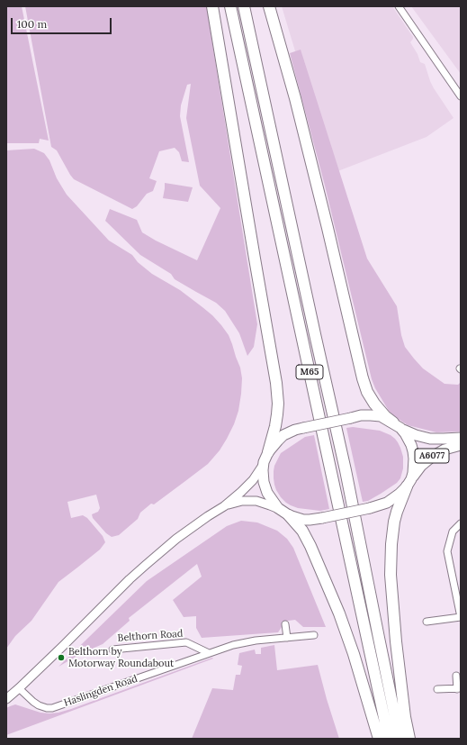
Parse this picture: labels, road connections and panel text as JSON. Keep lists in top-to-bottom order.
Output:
{
  "streets": {
    "highway": ["M65", "A6077"],
    "street": ["Belthorn Road", "Haslingden Road"]
  },
  "crossings": [
    ["Belthorn Road", "Haslingden Road"]
  ],
  "places": ["Belthorn by Motorway Roundabout"],
  "scale_bar": "100 m"
}
